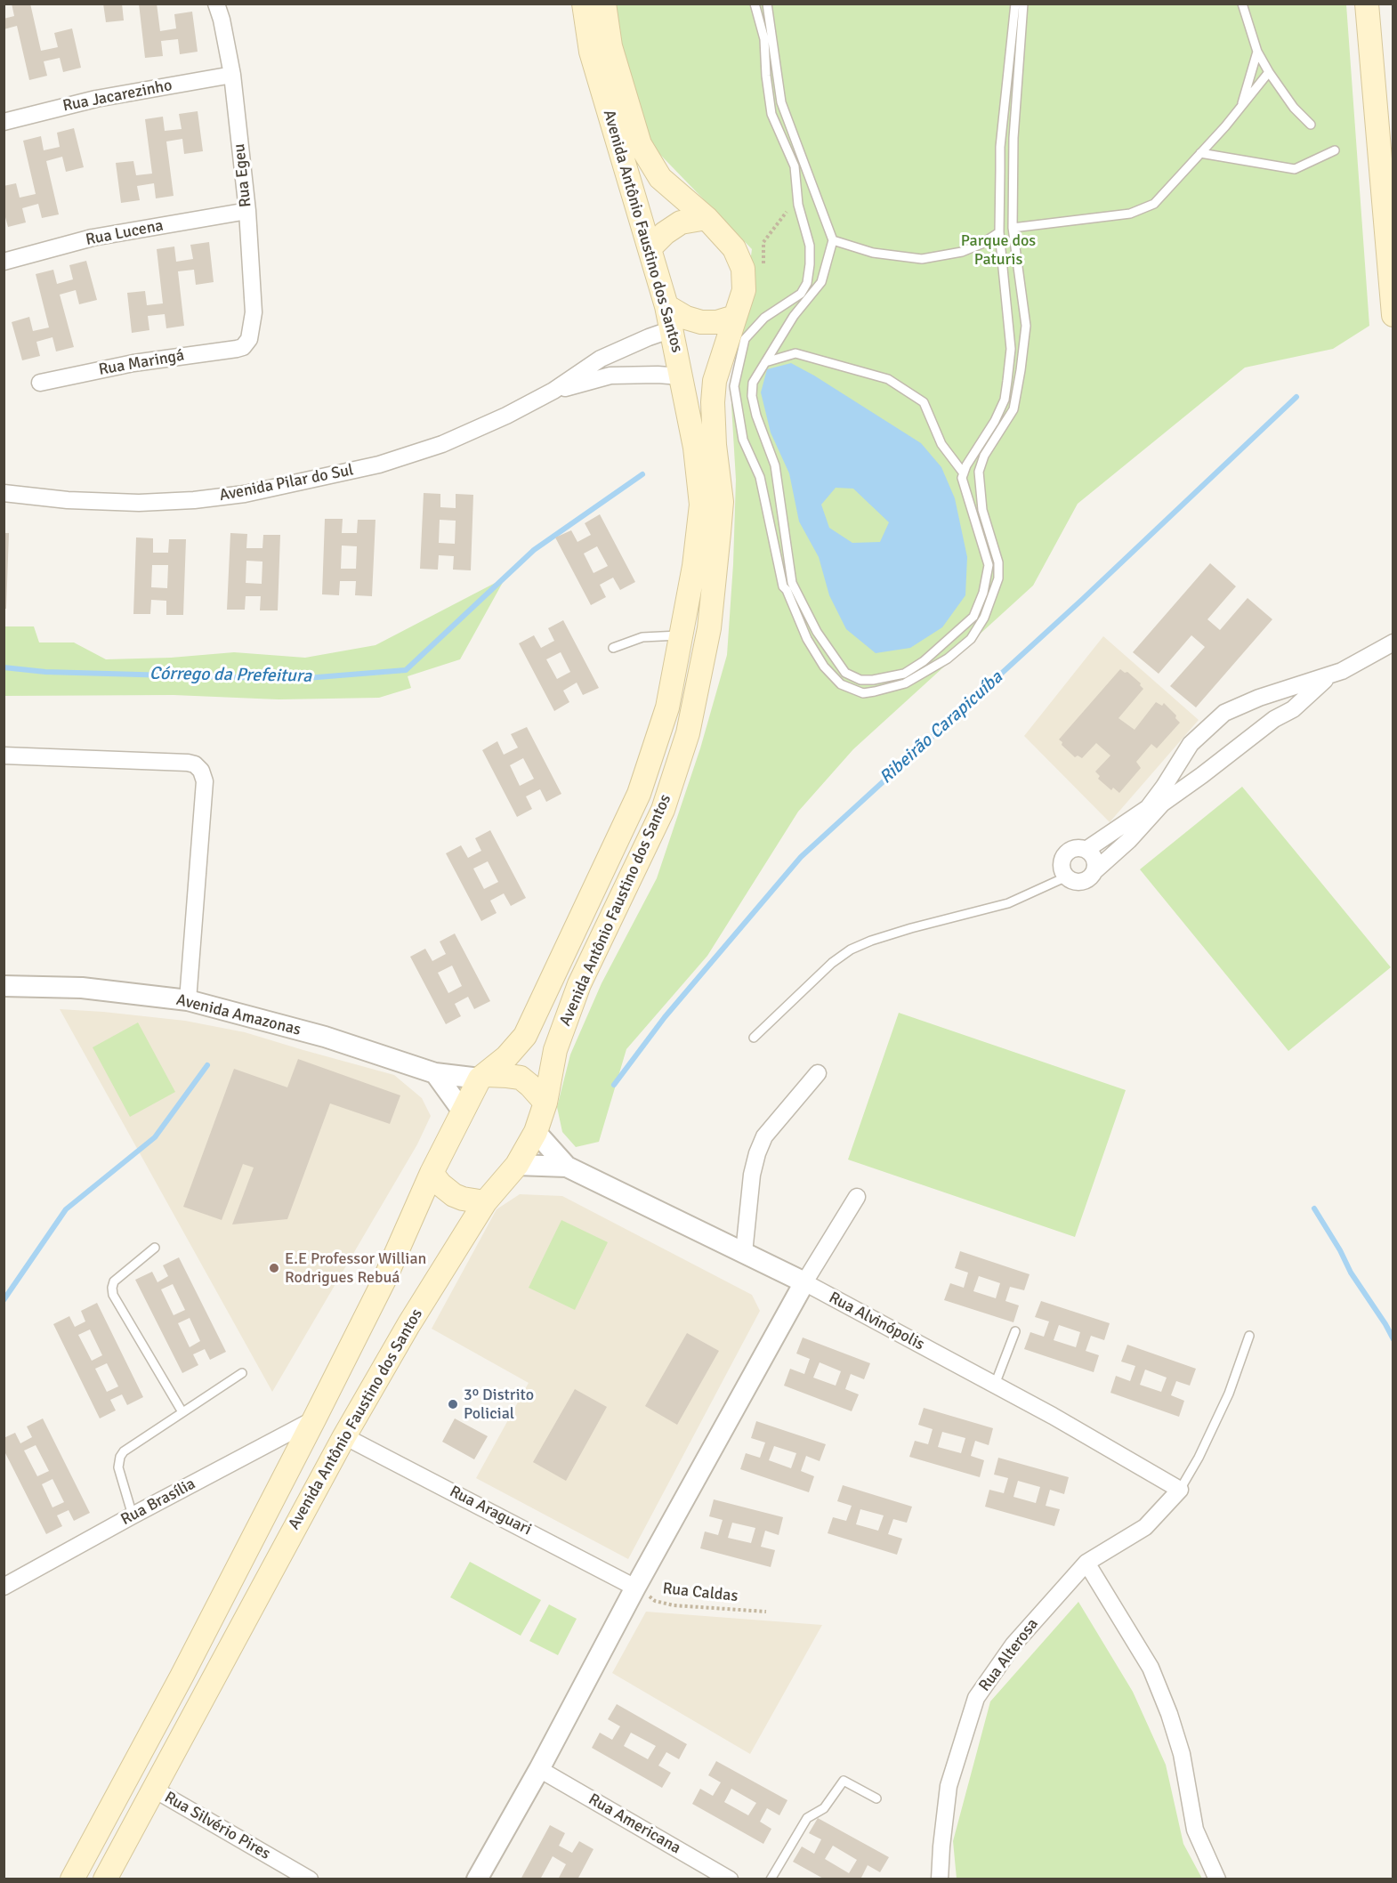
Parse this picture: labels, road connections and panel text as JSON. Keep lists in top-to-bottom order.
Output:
{
  "streets": {
    "main road": ["Avenida Antônio Faustino dos Santos"],
    "street": [
      "Rua Jacarezinho",
      "Rua Egeu",
      "Rua Lucena",
      "Rua Maringá",
      "Avenida Pilar do Sul",
      "Avenida Amazonas",
      "Rua Alvinópolis",
      "Rua Brasília",
      "Rua Araguari",
      "Rua Alterosa",
      "Rua Americana",
      "Rua Silvério Pires"
    ],
    "path": ["Rua Caldas"]
  },
  "crossings": [
    ["Rua Jacarezinho", "Rua Egeu"],
    ["Rua Egeu", "Rua Lucena"],
    ["Rua Egeu", "Rua Maringá"],
    ["Avenida Antônio Faustino dos Santos", "Avenida Pilar do Sul"],
    ["Avenida Antônio Faustino dos Santos", "Avenida Amazonas"],
    ["Avenida Antônio Faustino dos Santos", "Rua Alvinópolis"],
    ["Avenida Antônio Faustino dos Santos", "Rua Brasília"],
    ["Avenida Antônio Faustino dos Santos", "Rua Araguari"],
    ["Avenida Antônio Faustino dos Santos", "Rua Silvério Pires"],
    ["Rua Alvinópolis", "Rua Alterosa"],
    ["Rua Araguari", "Rua Caldas"]
  ],
  "water": ["Córrego da Prefeitura", "Ribeirão Carapicuíba"],
  "parks": ["Parque dos Paturis"],
  "places": ["E.E Professor Willian Rodrigues Rebuá", "3º Distrito Policial"]
}
